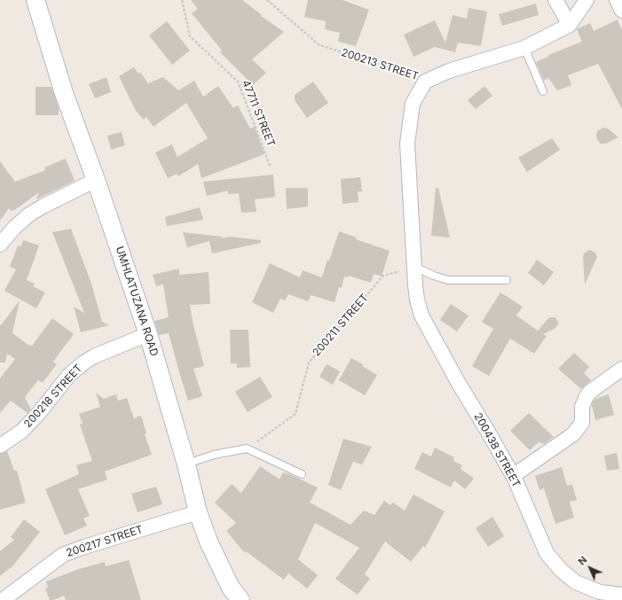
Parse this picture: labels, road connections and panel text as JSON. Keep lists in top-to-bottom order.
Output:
{
  "streets": {
    "street": [
      "200213 STREET",
      "UMHLATUZANA ROAD",
      "200218 STREET",
      "200438 STREET",
      "200217 STREET"
    ],
    "path": ["47711 STREET", "200211 STREET"]
  },
  "crossings": [
    ["200213 STREET", "200438 STREET"],
    ["UMHLATUZANA ROAD", "200218 STREET"],
    ["UMHLATUZANA ROAD", "200217 STREET"],
    ["200211 STREET", "200438 STREET"]
  ],
  "north": "top left"
}
